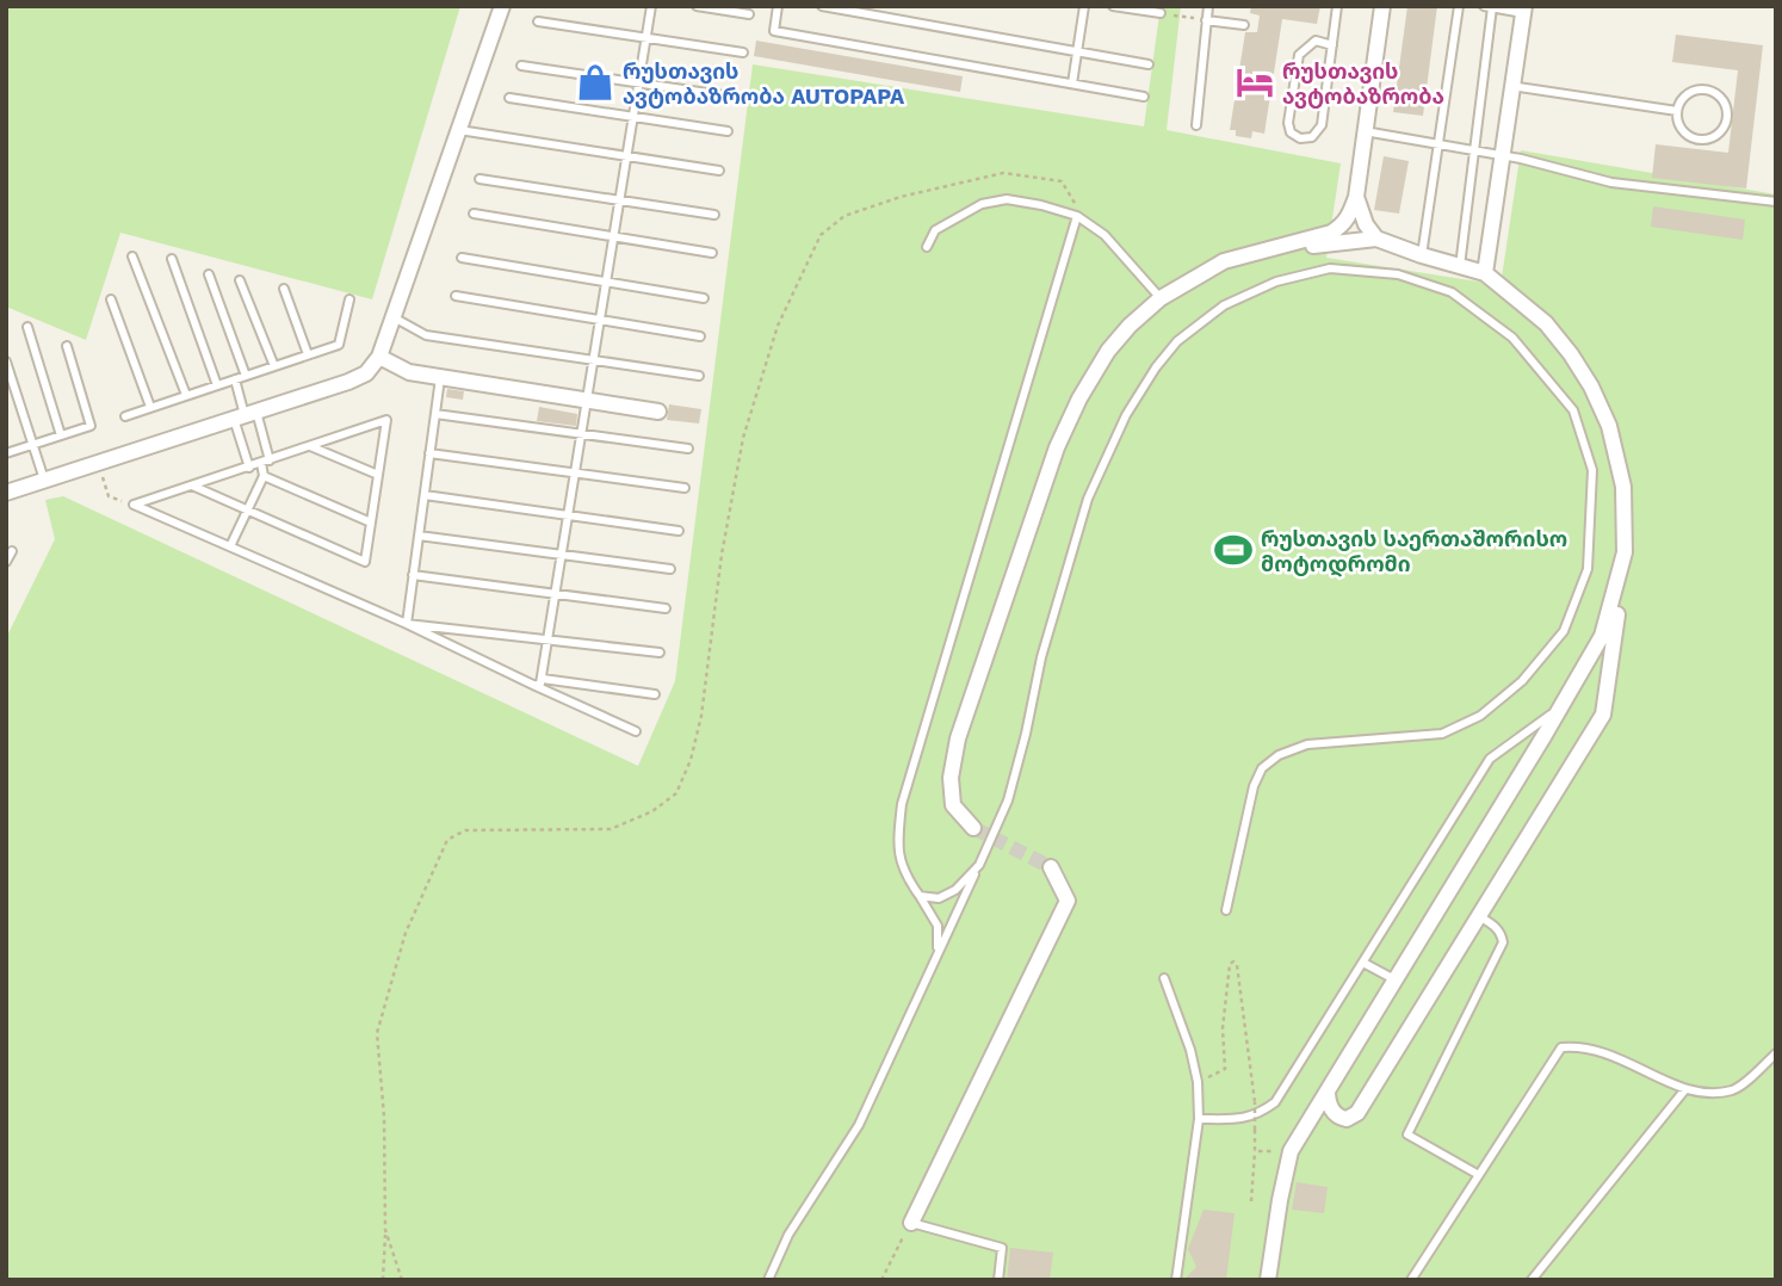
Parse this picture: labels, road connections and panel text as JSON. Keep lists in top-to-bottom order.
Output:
{
  "places": {
    "shop": ["რუსთავის ავტობაზრობა AUTOPAPA"],
    "hotel": ["რუსთავის ავტობაზრობა"],
    "sports": ["რუსთავის საერთაშორისო მოტოდრომი"]
  }
}
